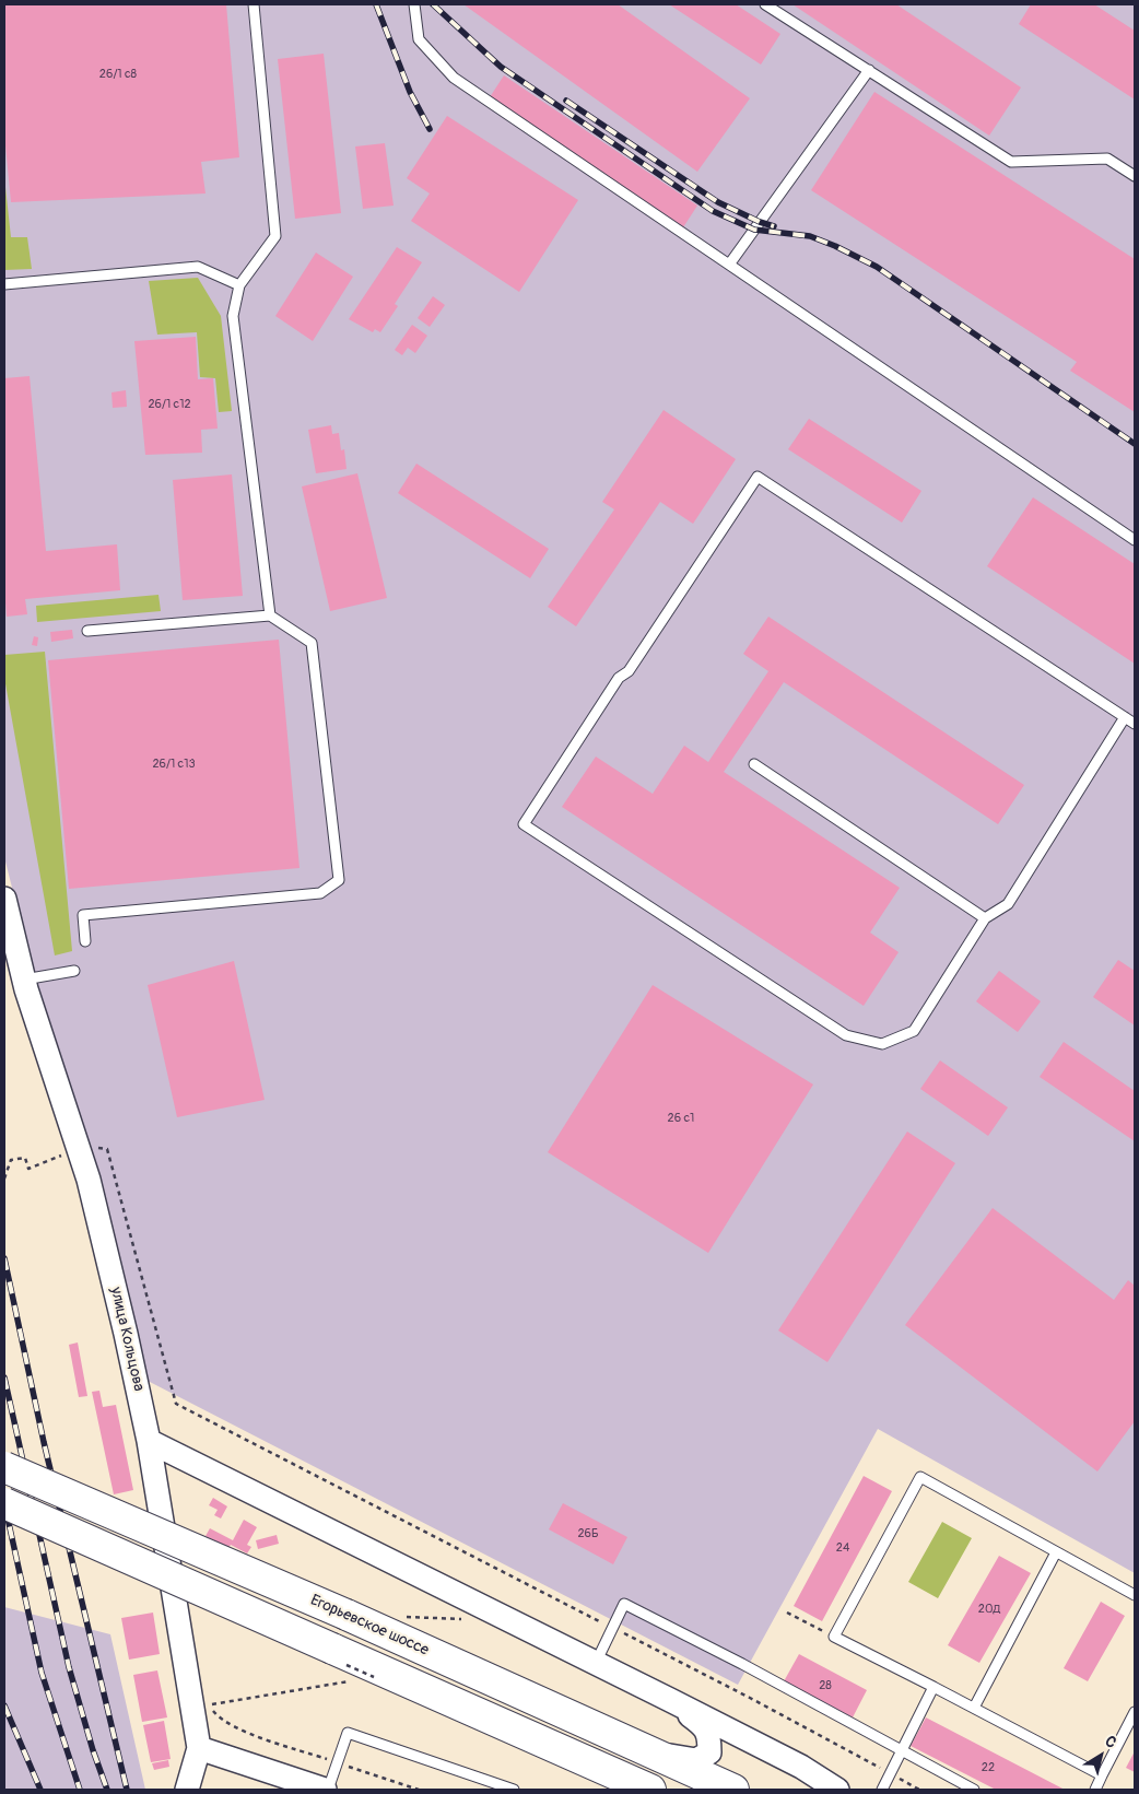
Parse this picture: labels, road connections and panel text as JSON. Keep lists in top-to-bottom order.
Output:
{
  "streets": {
    "main road": ["Егорьевское шоссе"],
    "street": ["улица Кольцова"]
  },
  "house_numbers": [
    "26/1 с8",
    "26/1 с12",
    "26/1 с13",
    "26 с1",
    "26Б",
    "24",
    "20Д",
    "28",
    "22"
  ],
  "north": "top right"
}
